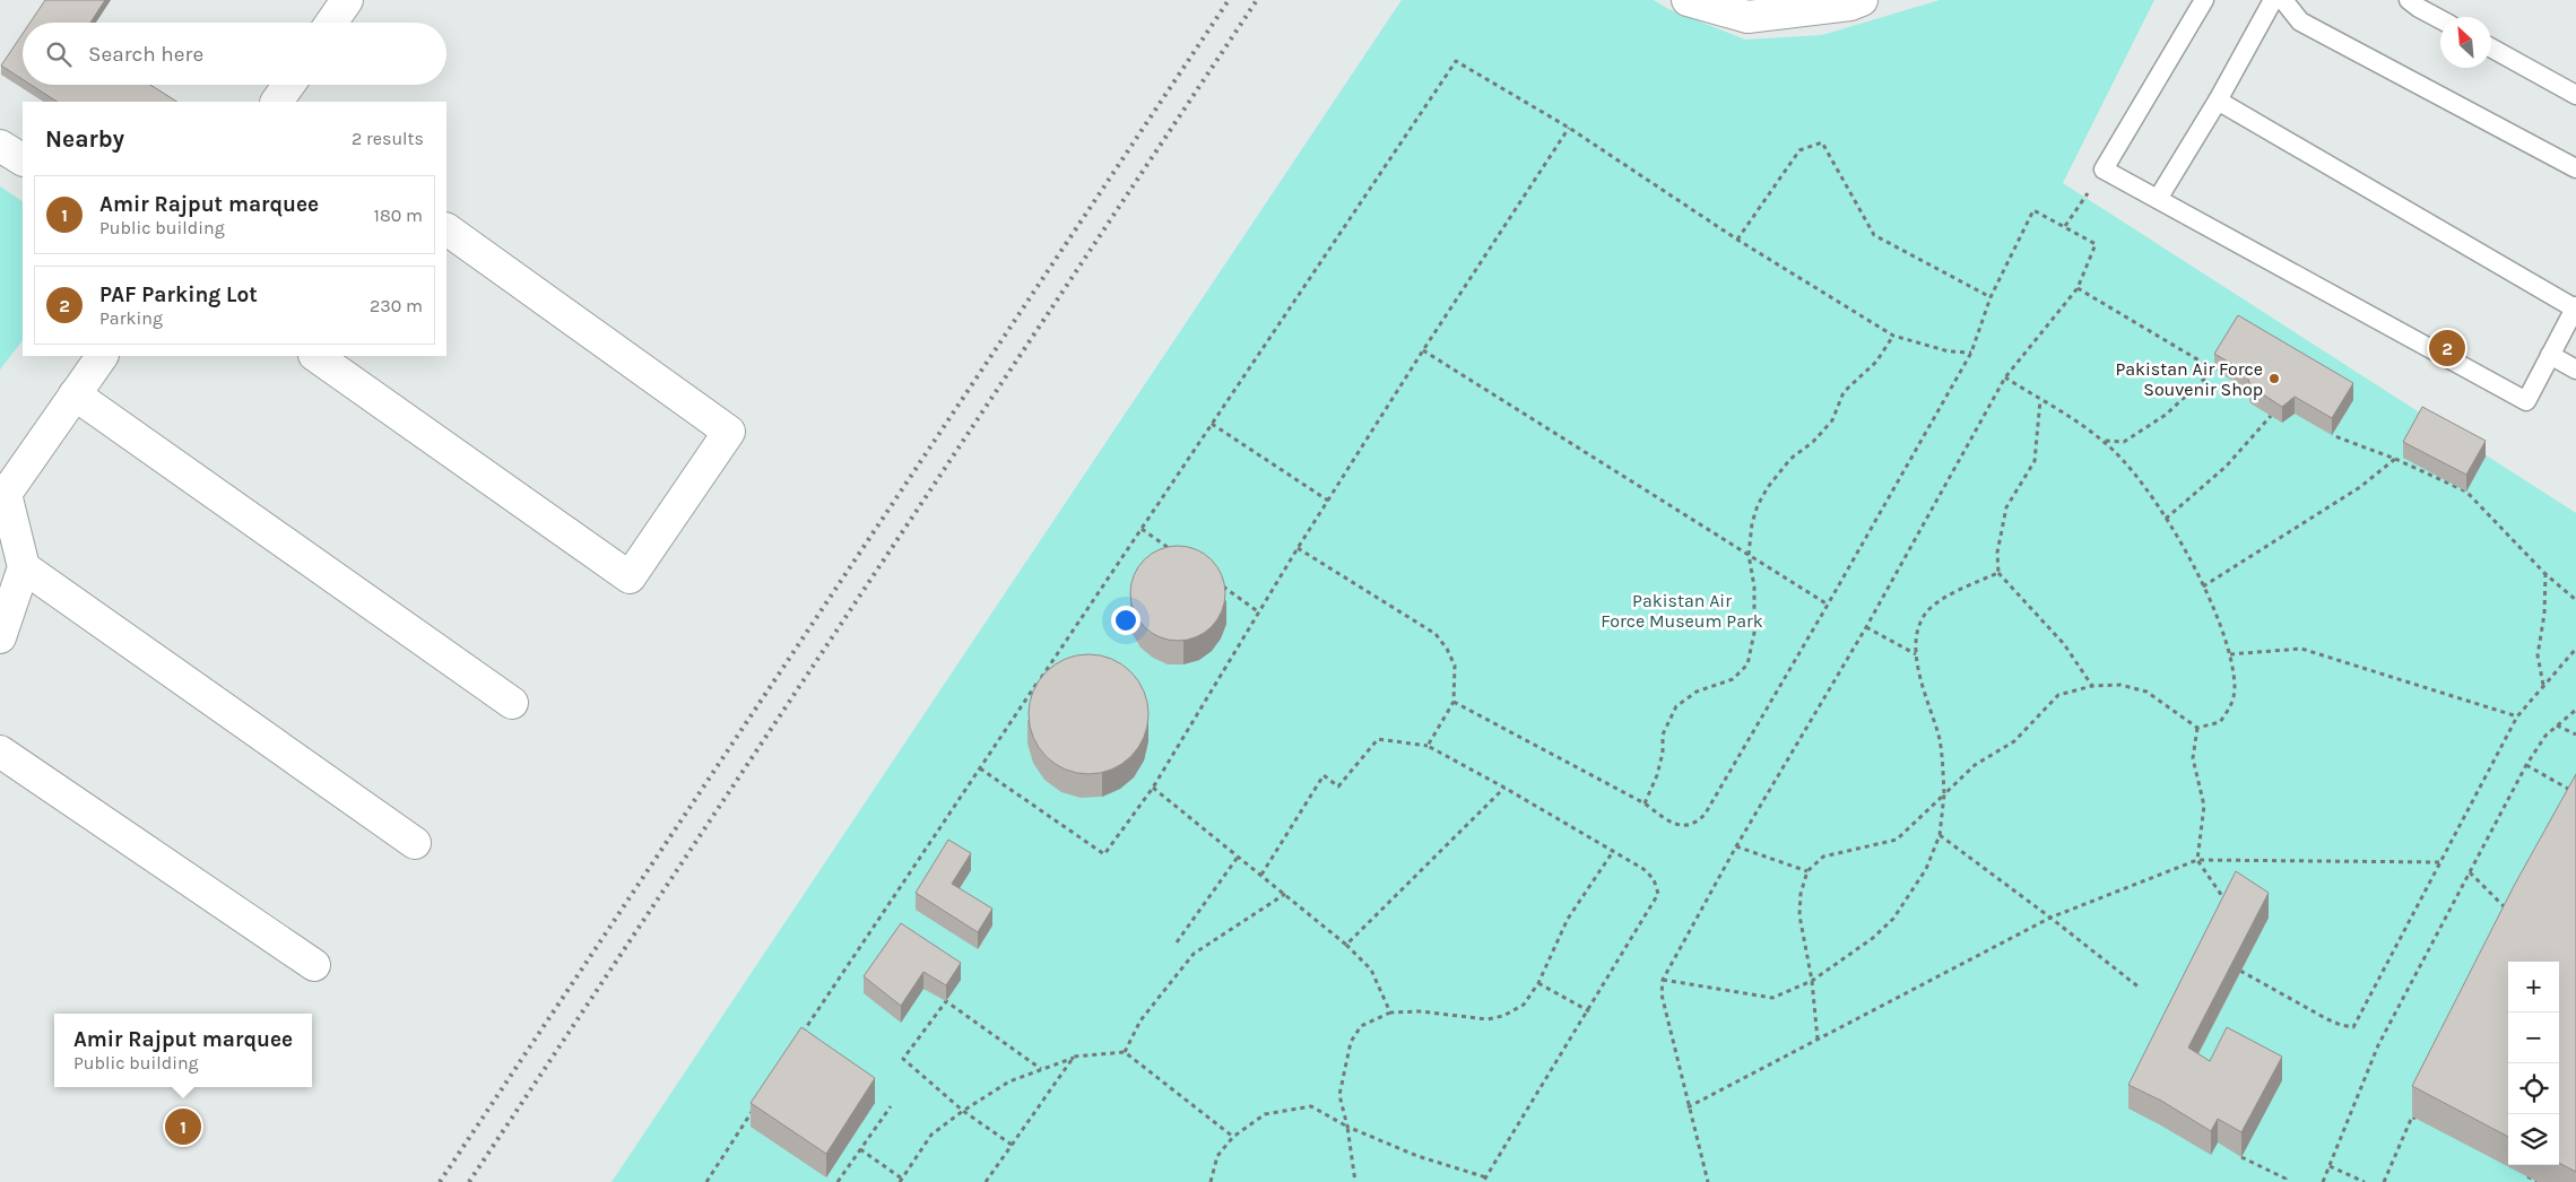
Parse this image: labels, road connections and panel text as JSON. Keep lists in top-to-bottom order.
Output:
{
  "parks": ["Pakistan Air Force Museum Park"],
  "places": ["Pakistan Air Force Souvenir Shop"],
  "north": "top left",
  "page": {
    "search": "Search here",
    "heading": ["Nearby", "2 results"],
    "list": [
      {
        "mark": "1",
        "name": "Amir Rajput marquee",
        "note": "Public building",
        "value": "180 m"
      },
      {
        "mark": "2",
        "name": "PAF Parking Lot",
        "note": "Parking",
        "value": "230 m"
      }
    ],
    "pins": ["2", "1"],
    "map_buttons": ["+", "−"],
    "popup": ["Amir Rajput marquee", "Public building"]
  }
}
